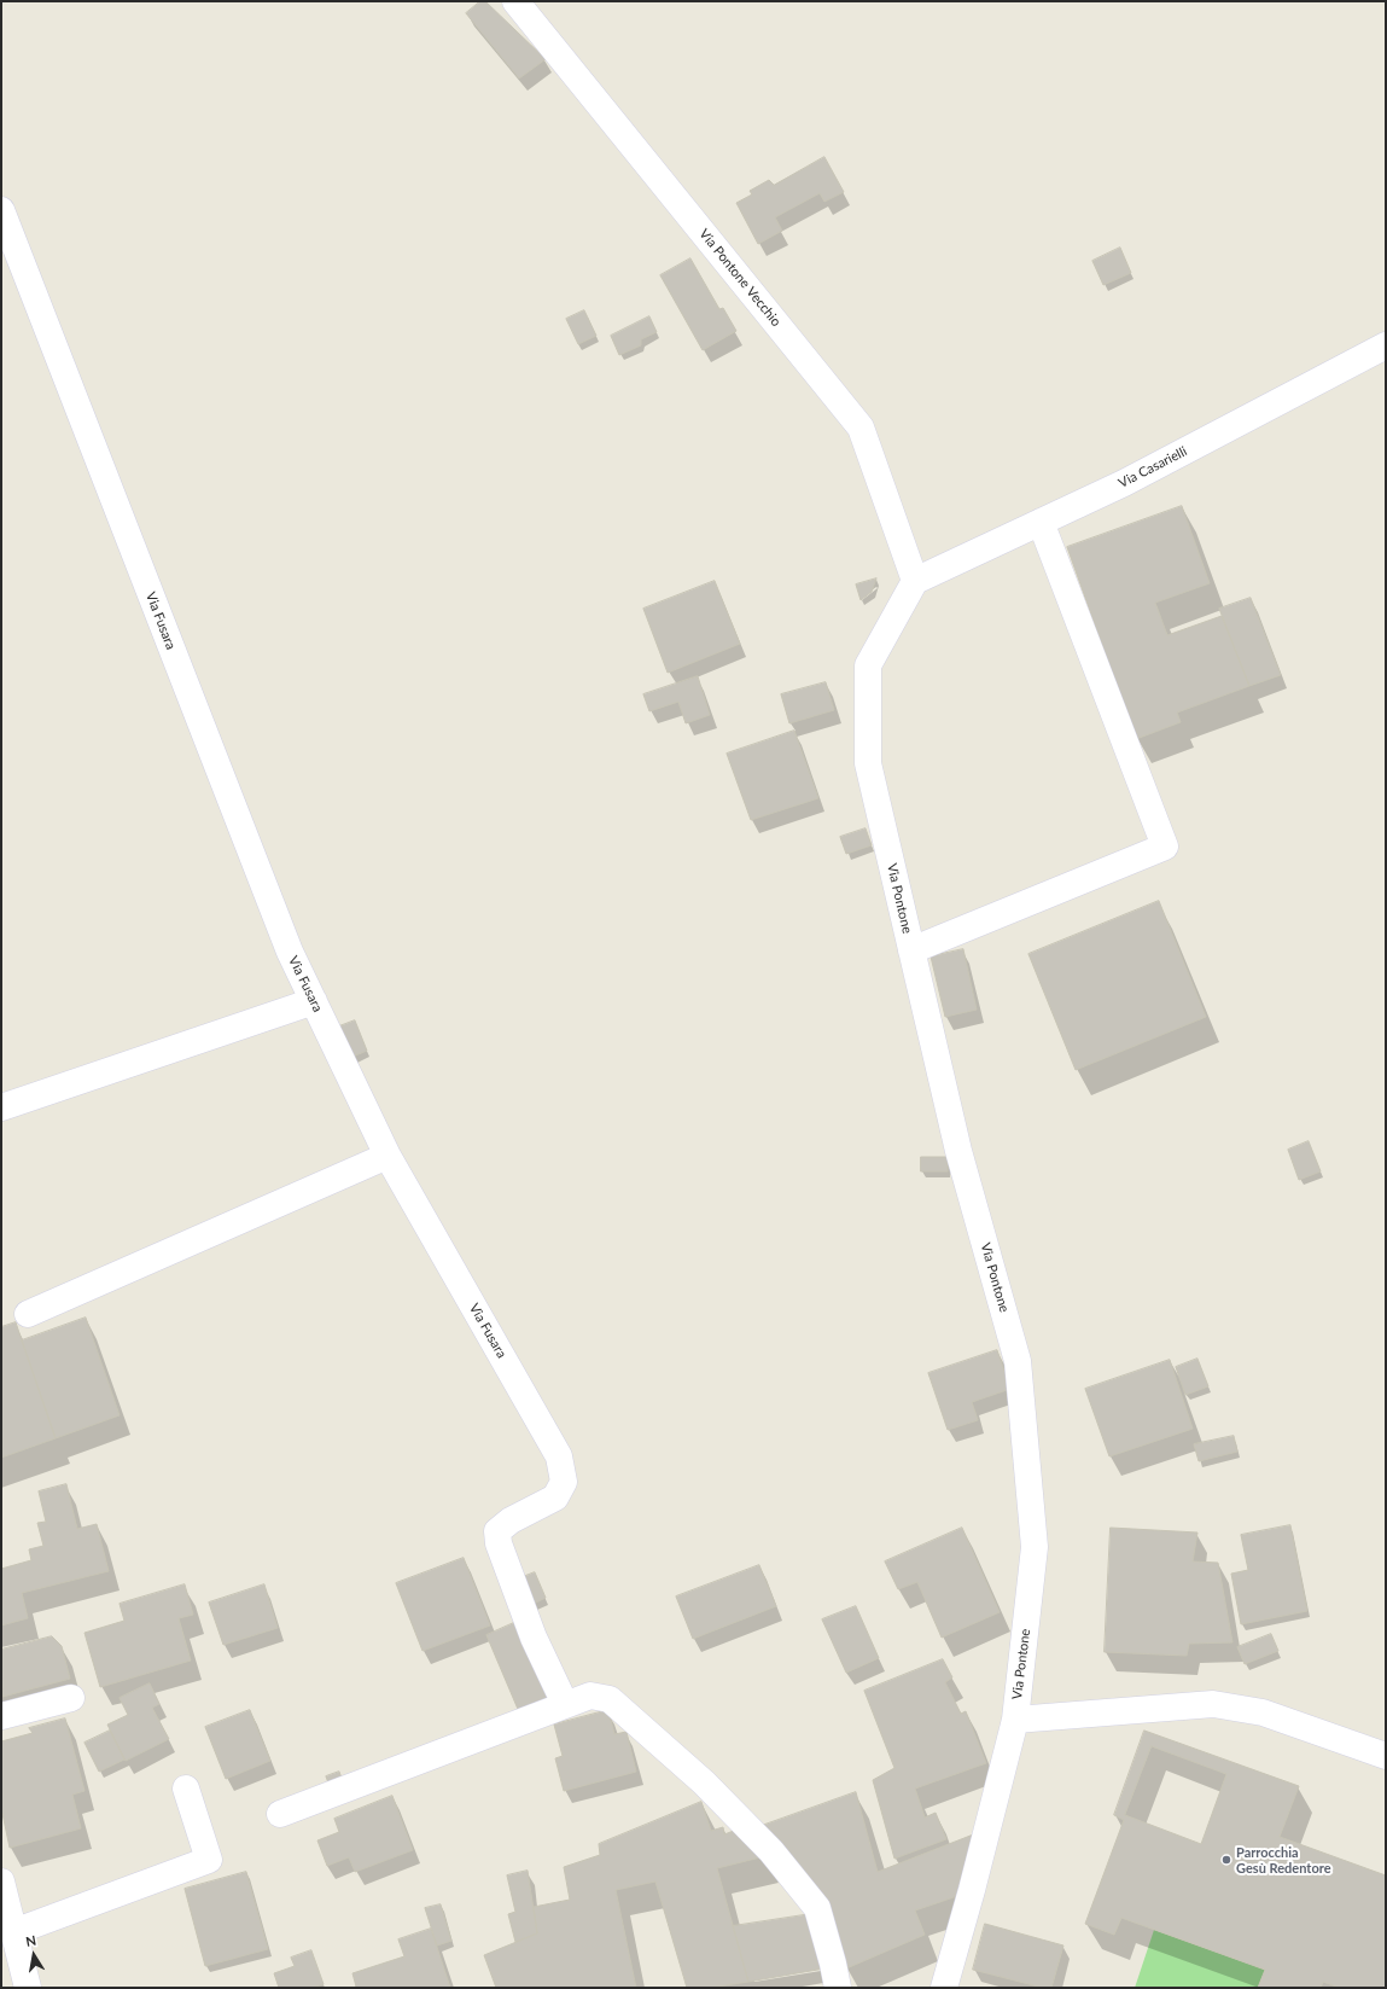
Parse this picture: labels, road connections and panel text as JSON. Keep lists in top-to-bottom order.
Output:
{
  "streets": {
    "street": [
      "Via Pontone Vecchio",
      "Via Casarielli",
      "Via Fusara",
      "Via Pontone"
    ]
  },
  "crossings": [
    ["Via Pontone Vecchio", "Via Casarielli"],
    ["Via Pontone Vecchio", "Via Pontone"],
    ["Via Casarielli", "Via Pontone"]
  ],
  "places": ["Parrocchia Gesù Redentore"],
  "north": "top"
}
